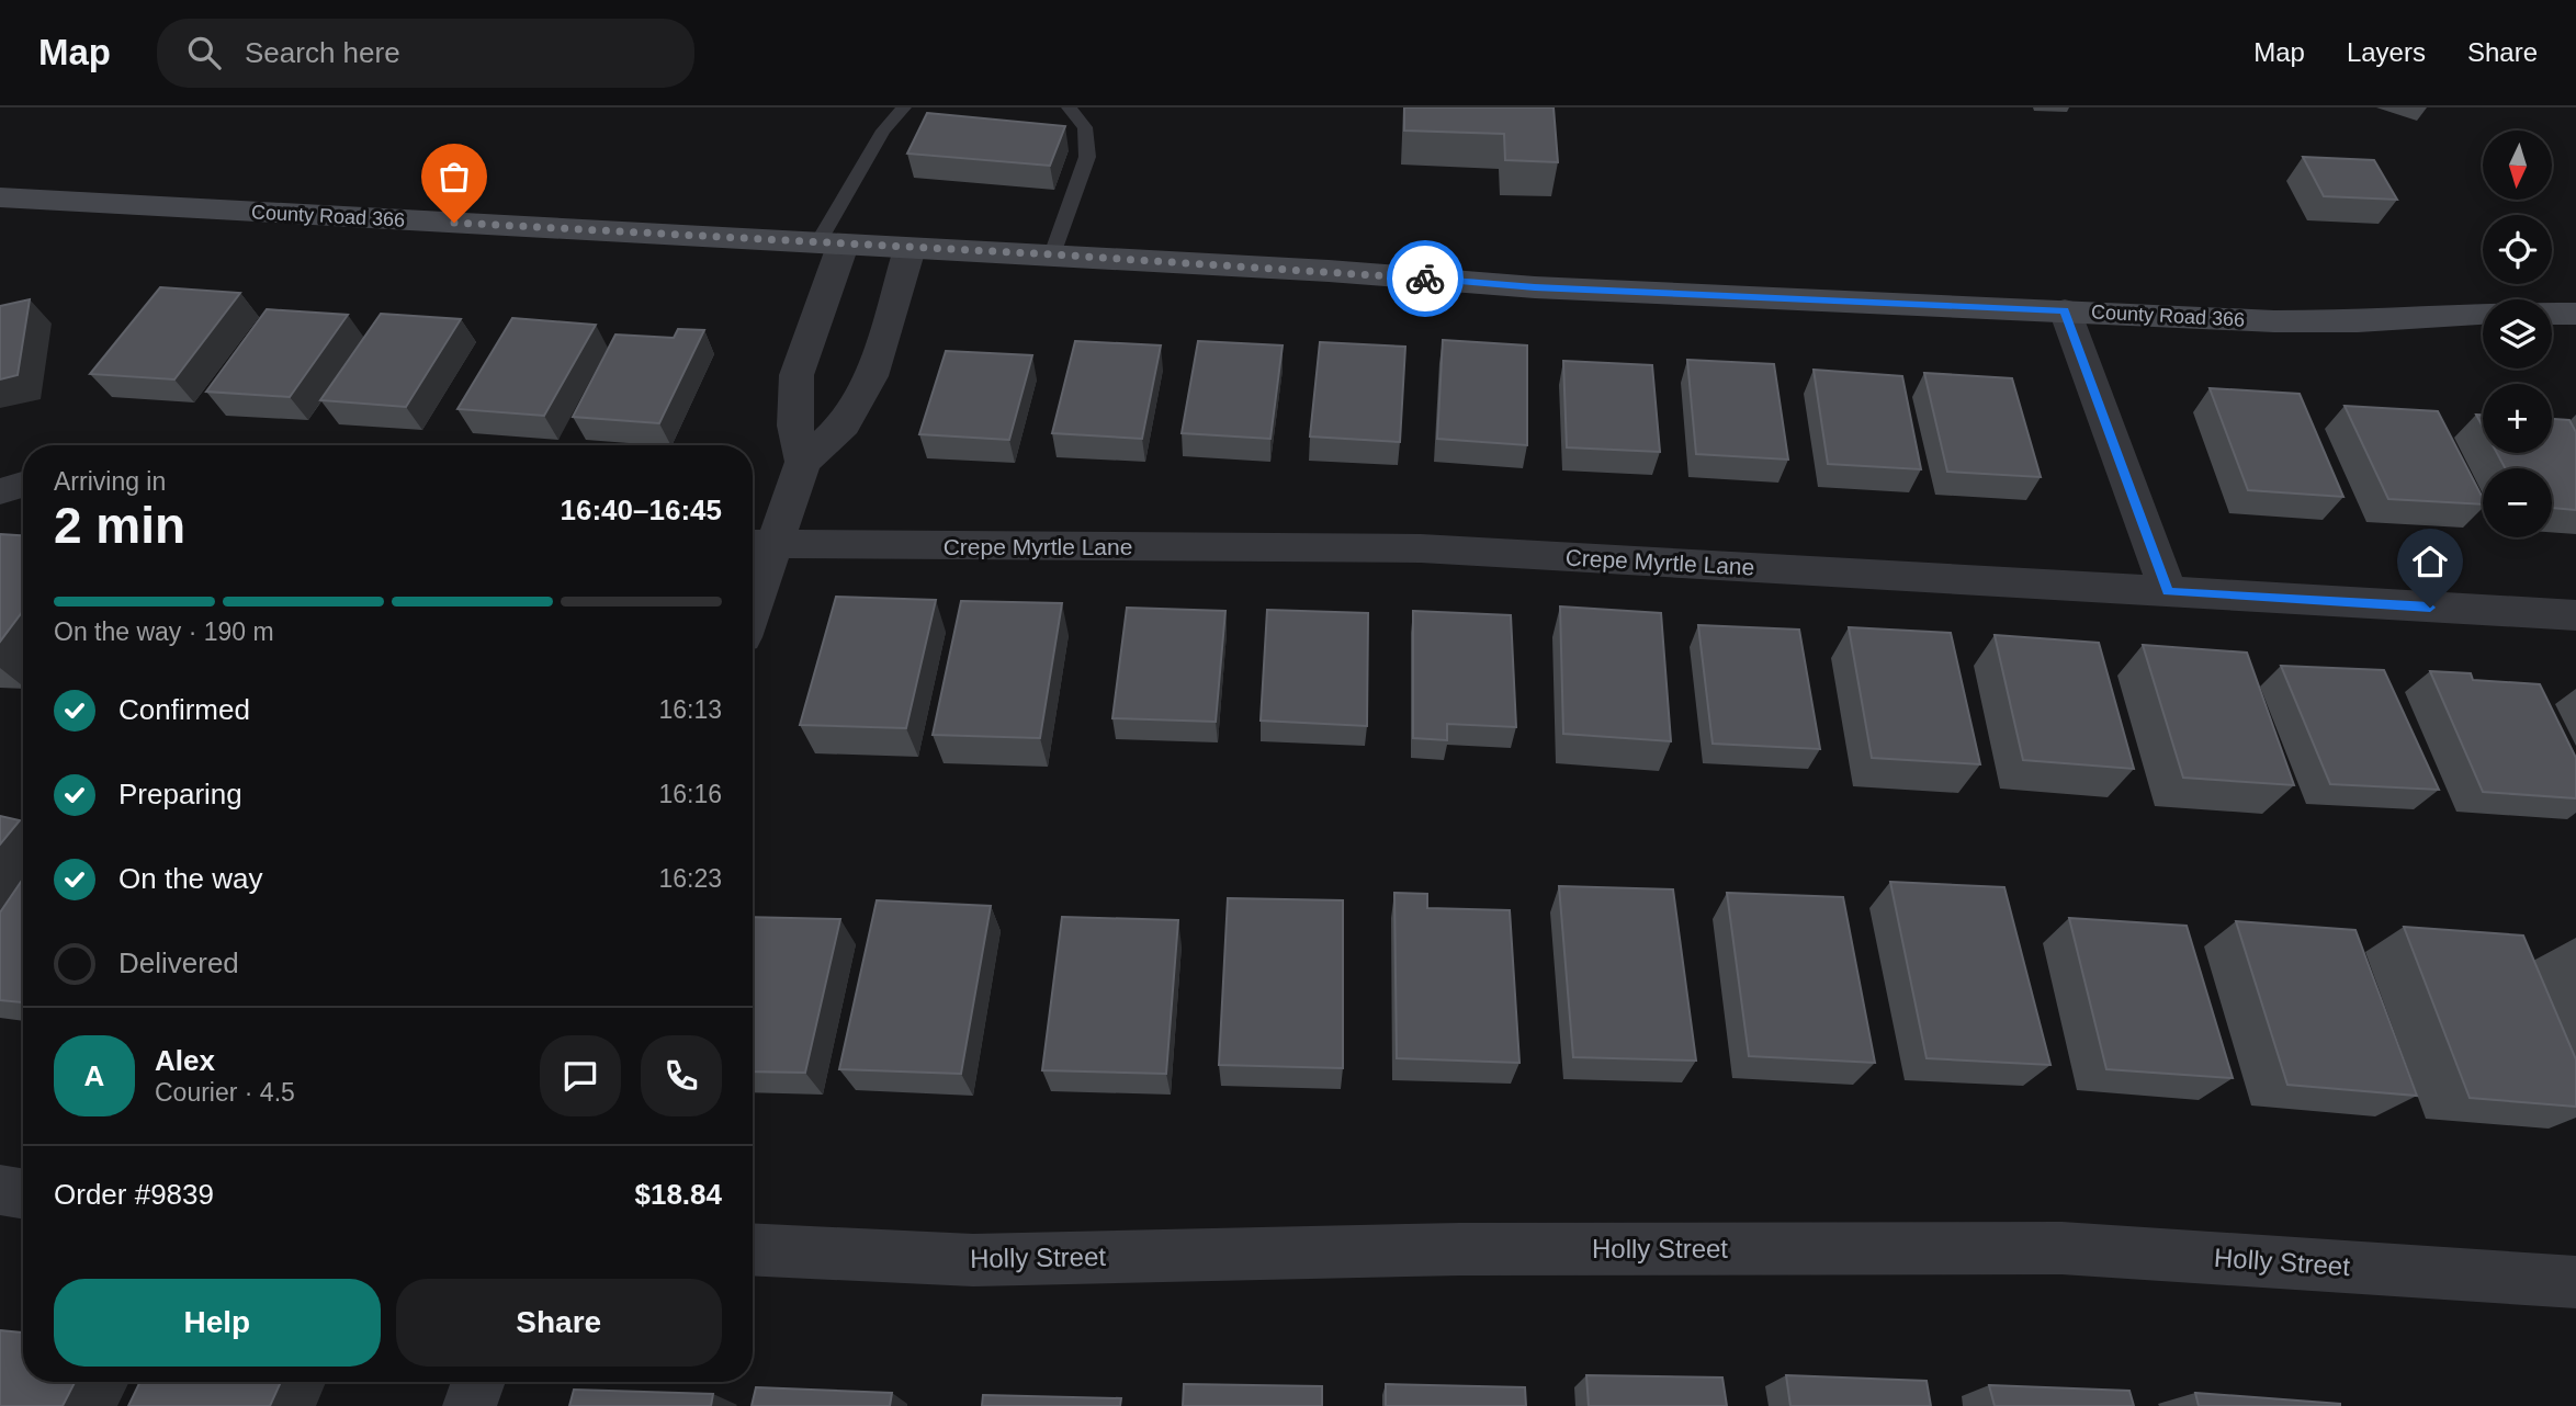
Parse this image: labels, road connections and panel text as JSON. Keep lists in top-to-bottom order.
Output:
{
  "streets": {
    "street": ["County Road 366", "Crepe Myrtle Lane", "Holly Street"]
  },
  "north": "bottom",
  "page": {
    "header": "Map",
    "search": "Search here",
    "nav": ["Map", "Layers", "Share"],
    "map_buttons": ["+", "−"],
    "heading": ["2 min", "Arriving in", "16:40–16:45"],
    "panel": [
      "Alex",
      "Courier · 4.5",
      "Order #9839",
      "$18.84"
    ],
    "bar": "On the way · 190 m",
    "list": [
      ["Confirmed", "16:13"],
      ["Preparing", "16:16"],
      ["On the way", "16:23"],
      "Delivered"
    ],
    "round": "A",
    "buttons": ["Help", "Share"]
  }
}
